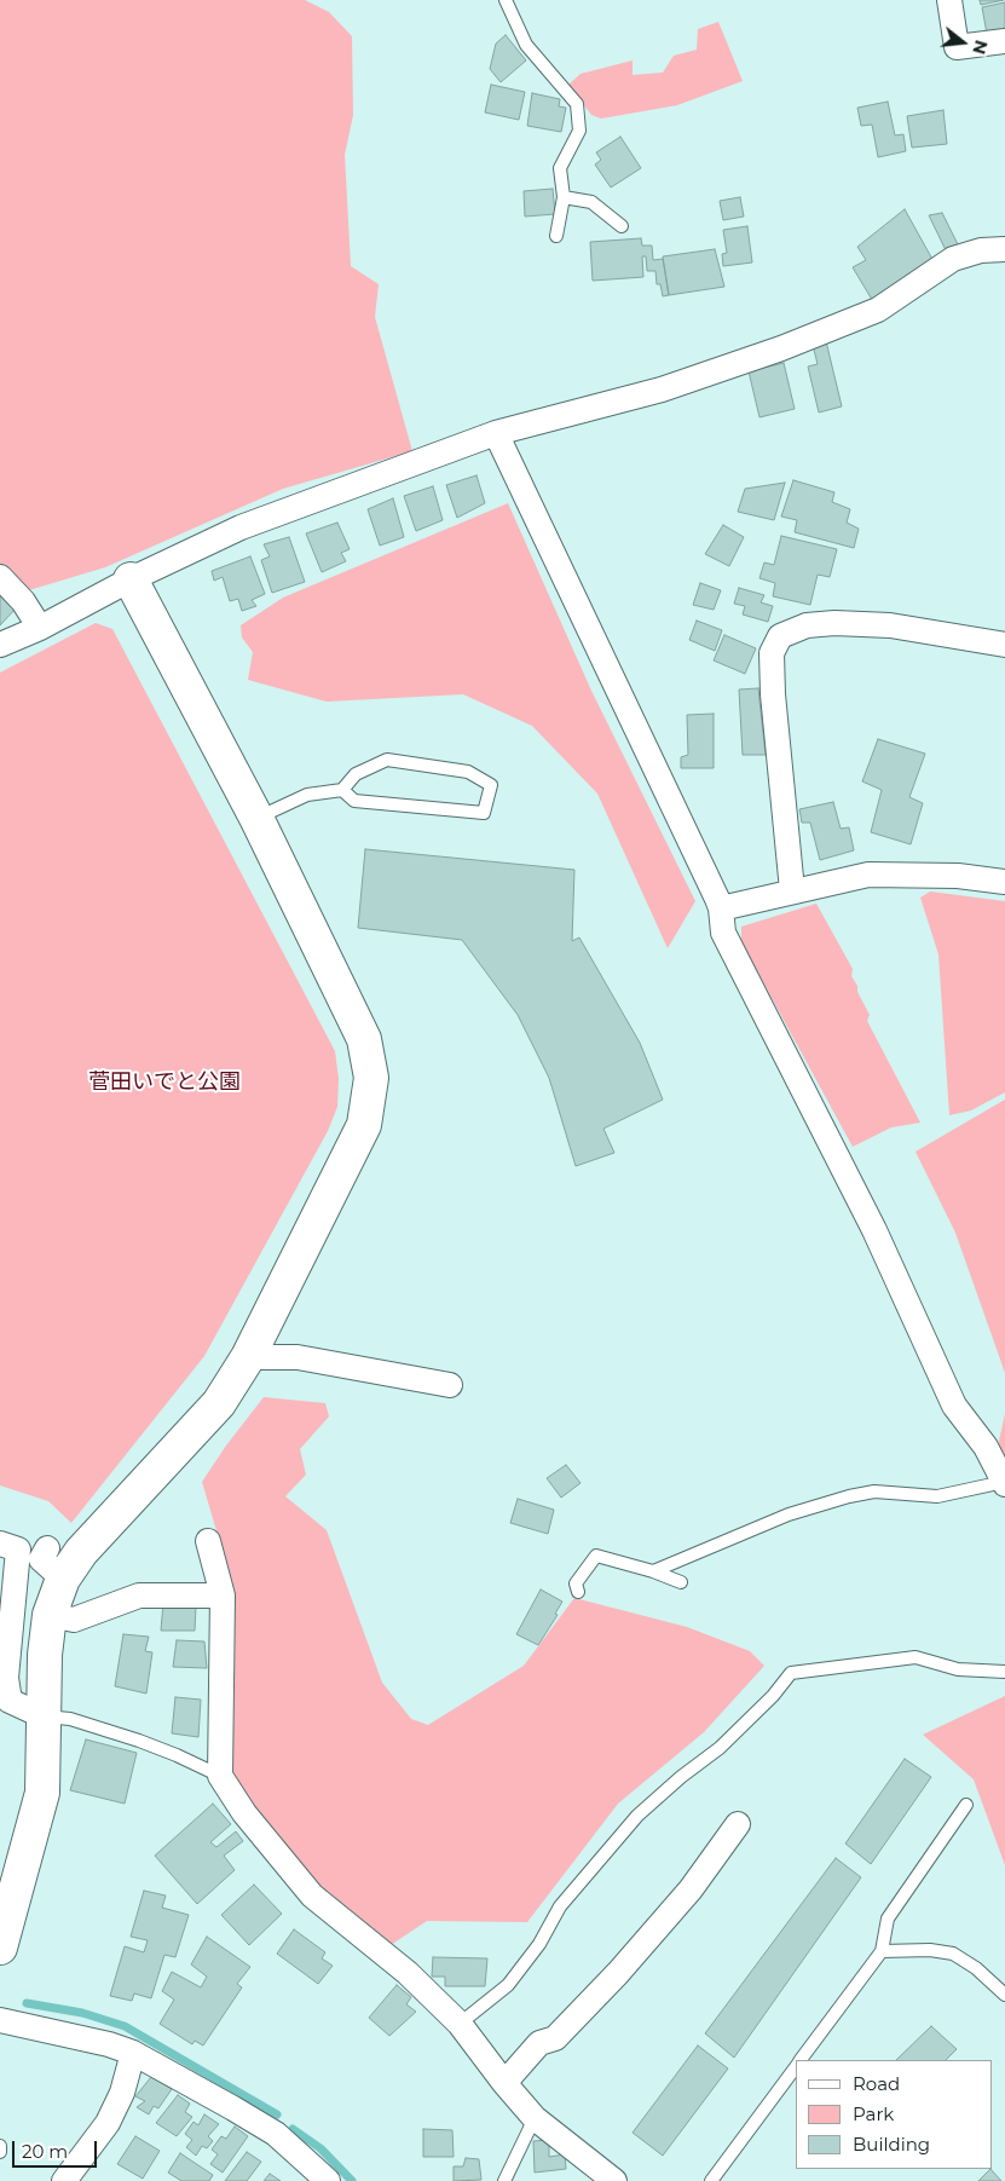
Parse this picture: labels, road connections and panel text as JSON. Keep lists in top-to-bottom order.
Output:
{
  "parks": ["菅田いでと公園"],
  "legend": ["Road", "Park", "Building"],
  "scale_bar": "20 m",
  "north": "right"
}
